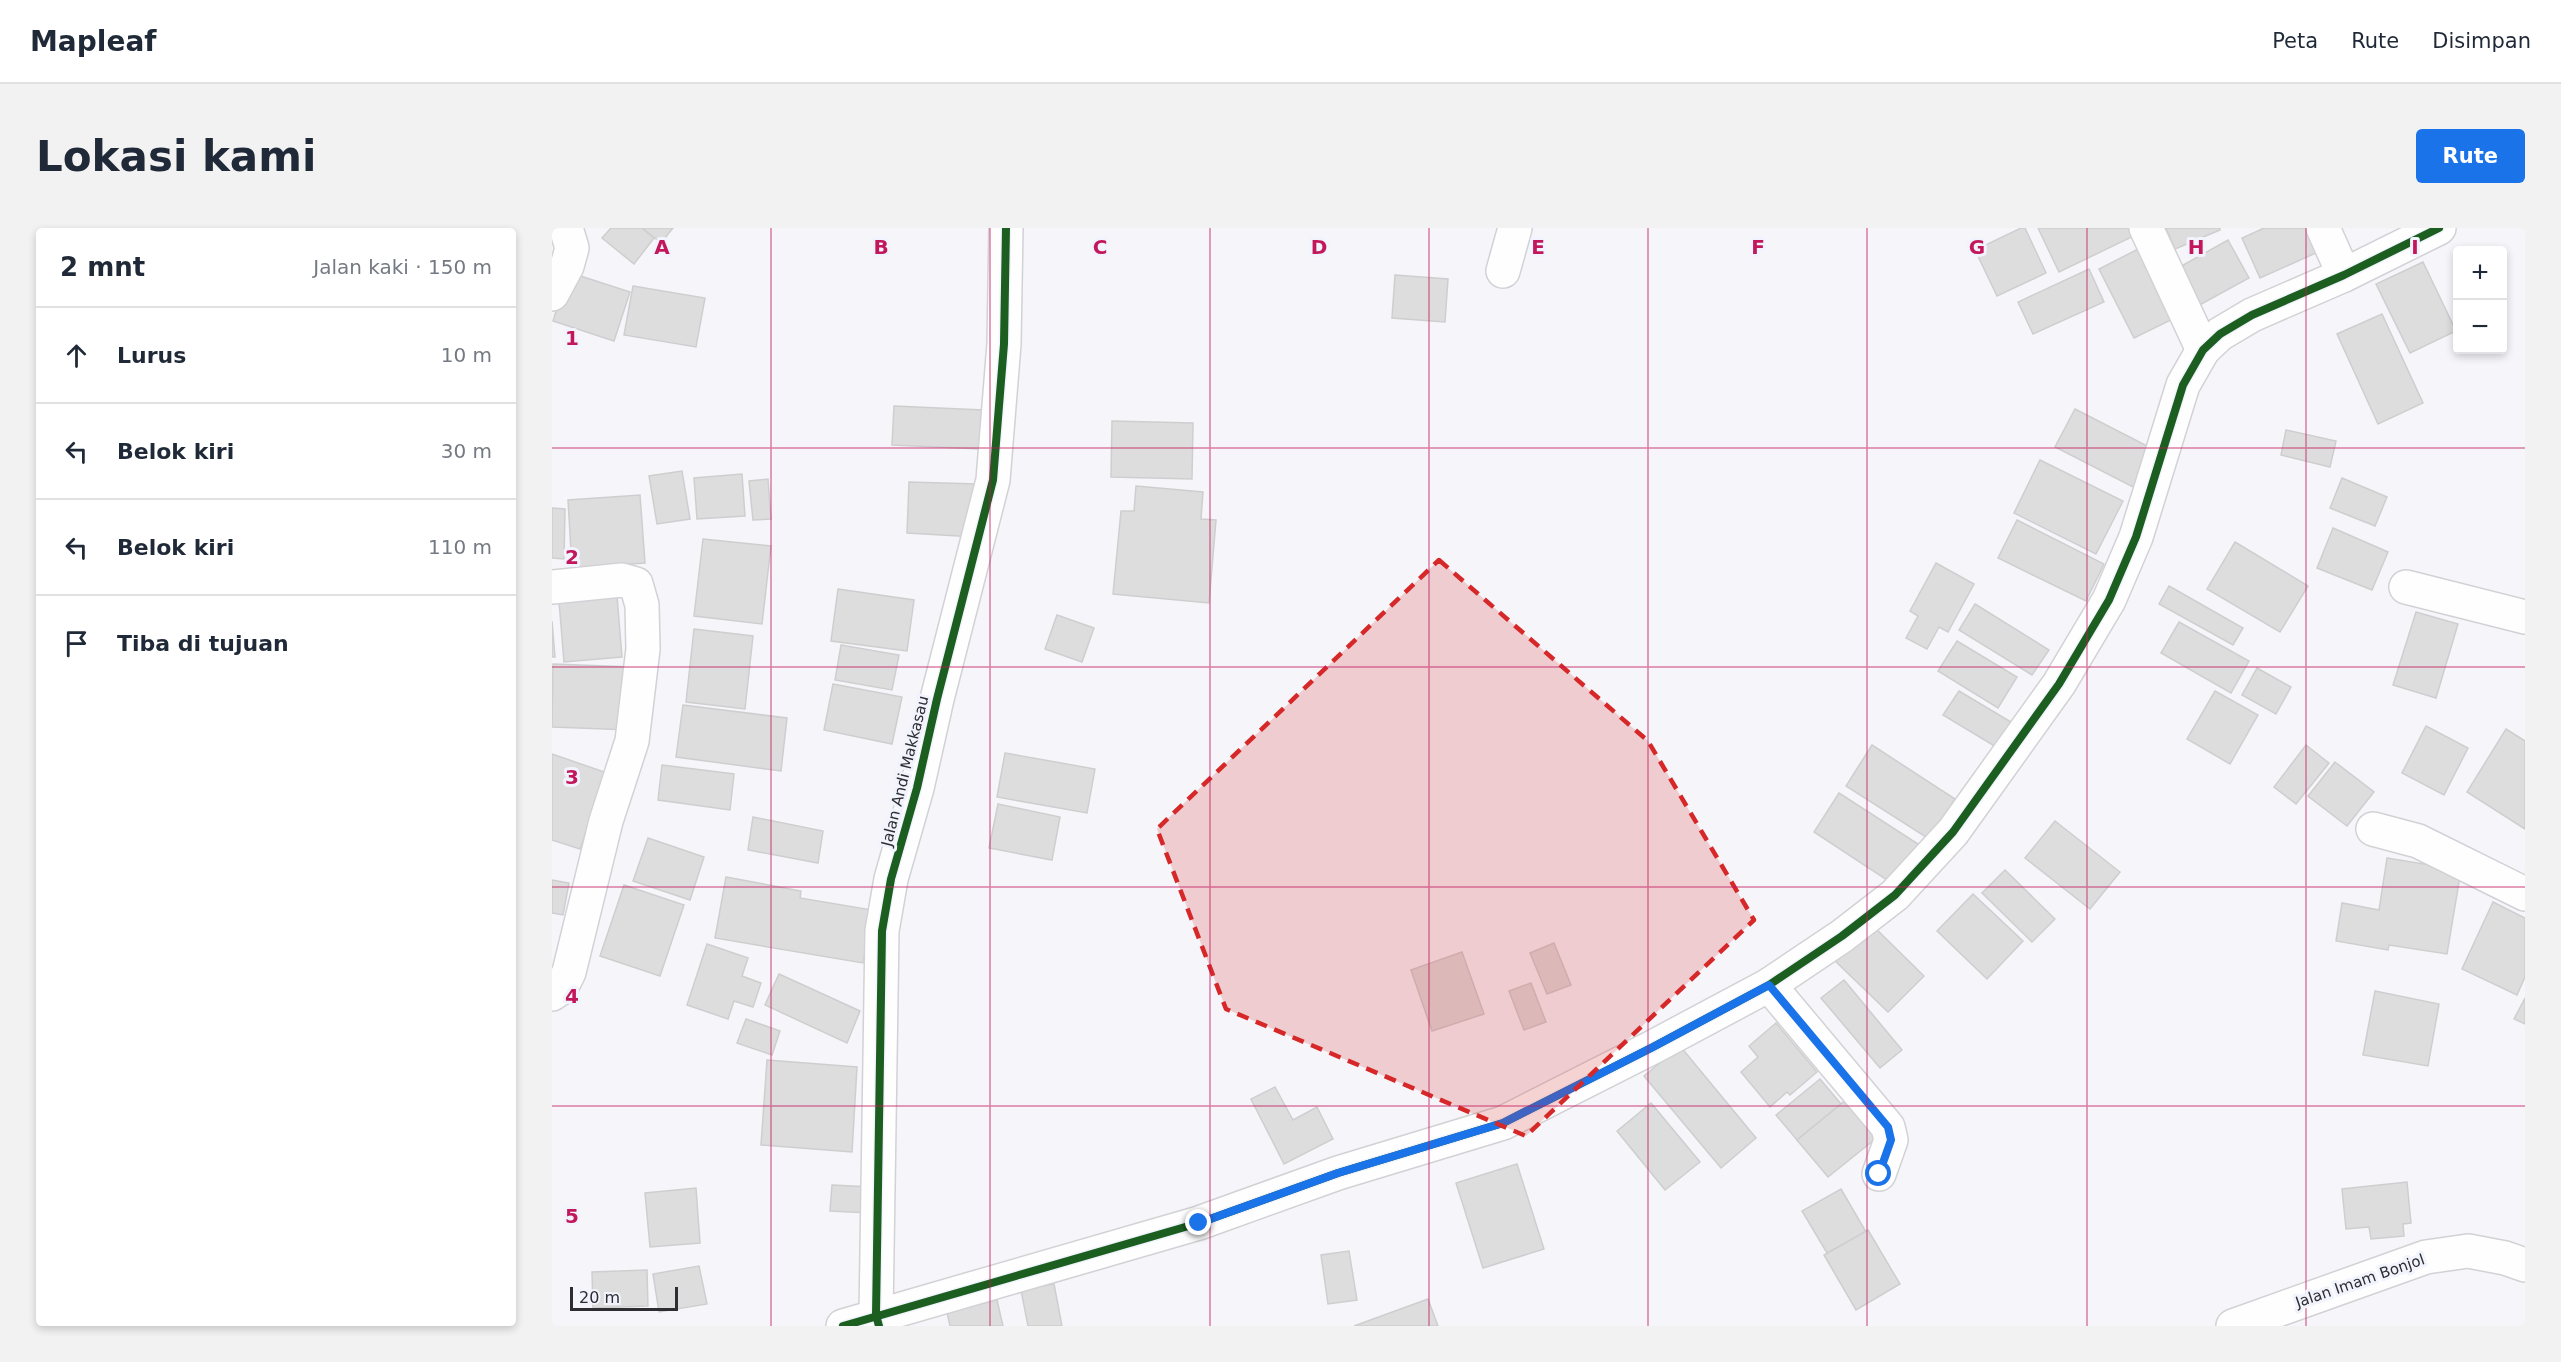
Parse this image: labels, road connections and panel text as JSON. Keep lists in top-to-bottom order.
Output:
{
  "streets": {
    "street": ["Jalan Andi Makkasau", "Jalan Imam Bonjol"]
  },
  "scale_bar": "20 m",
  "page": {
    "header": "Mapleaf",
    "nav": ["Peta", "Rute", "Disimpan"],
    "buttons": "Rute",
    "title": "Lokasi kami",
    "heading": ["2 mnt", "Jalan kaki · 150 m"],
    "map_buttons": ["+", "−"],
    "list": [
      ["Lurus", "10 m"],
      ["Belok kiri", "30 m"],
      ["Belok kiri", "110 m"],
      "Tiba di tujuan"
    ],
    "scale": "20 m"
  },
  "grid": {
    "columns": [
      "A",
      "B",
      "C",
      "D",
      "E",
      "F",
      "G",
      "H",
      "I"
    ],
    "rows": [
      "1",
      "2",
      "3",
      "4",
      "5"
    ]
  }
}
